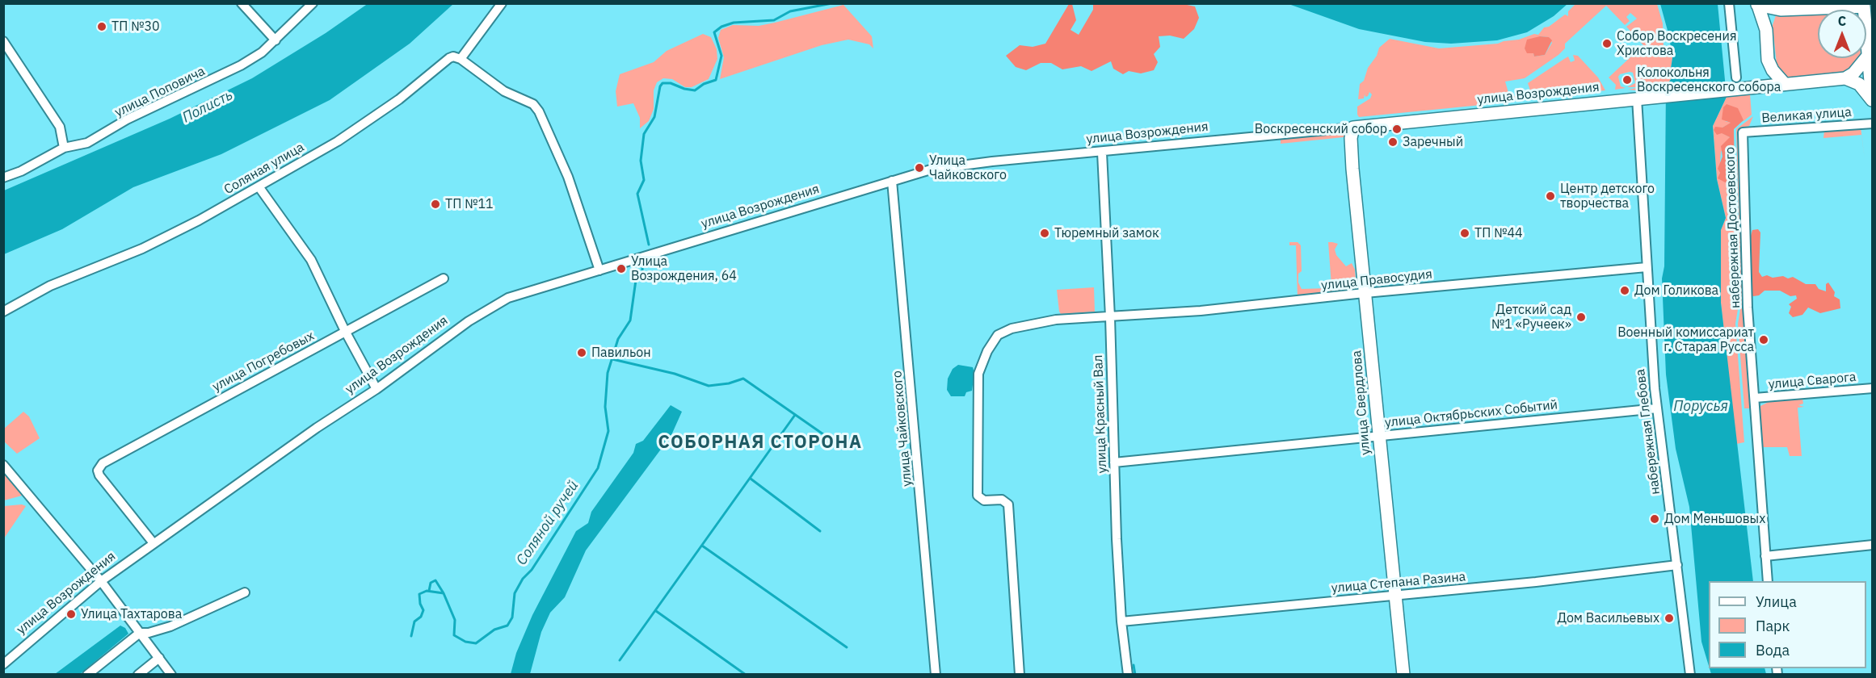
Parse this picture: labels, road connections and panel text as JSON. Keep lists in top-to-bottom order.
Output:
{
  "streets": {
    "street": [
      "улица Поповича",
      "улица Возрождения",
      "Великая улица",
      "Соляная улица",
      "набережная Достоевского",
      "улица Правосудия",
      "улица Погребовых",
      "улица Сварога",
      "улица Свердлова",
      "улица Красный Вал",
      "улица Октябрьских Событий",
      "улица Чайковского",
      "набережная Глебова",
      "улица Степана Разина"
    ]
  },
  "crossings": [
    ["улица Возрождения", "улица Погребовых"],
    ["улица Возрождения", "улица Свердлова"],
    ["улица Возрождения", "улица Красный Вал"],
    ["улица Возрождения", "улица Чайковского"],
    ["улица Возрождения", "набережная Глебова"],
    ["Великая улица", "набережная Достоевского"],
    ["набережная Достоевского", "улица Сварога"],
    ["улица Правосудия", "улица Свердлова"],
    ["улица Правосудия", "улица Красный Вал"],
    ["улица Правосудия", "набережная Глебова"],
    ["улица Свердлова", "улица Октябрьских Событий"],
    ["улица Свердлова", "улица Степана Разина"],
    ["улица Красный Вал", "улица Октябрьских Событий"],
    ["улица Красный Вал", "улица Степана Разина"],
    ["улица Октябрьских Событий", "набережная Глебова"],
    ["набережная Глебова", "улица Степана Разина"]
  ],
  "districts": ["СОБОРНАЯ СТОРОНА"],
  "water": ["Полисть", "Порусья", "Соляной ручей"],
  "places": [
    "ТП №30",
    "Собор Воскресения Христова",
    "Колокольня Воскресенского собора",
    "Воскресенский собор",
    "Заречный",
    "Улица Чайковского",
    "Центр детского творчества",
    "ТП №11",
    "Тюремный замок",
    "ТП №44",
    "Улица Возрождения, 64",
    "Дом Голикова",
    "Детский сад №1 «Ручеек»",
    "Военный комиссариат г. Старая Русса",
    "Павильон",
    "Дом Меньшовых",
    "Улица Тахтарова",
    "Дом Васильевых"
  ],
  "legend": ["Улица", "Парк", "Вода"],
  "north": "top"
}
